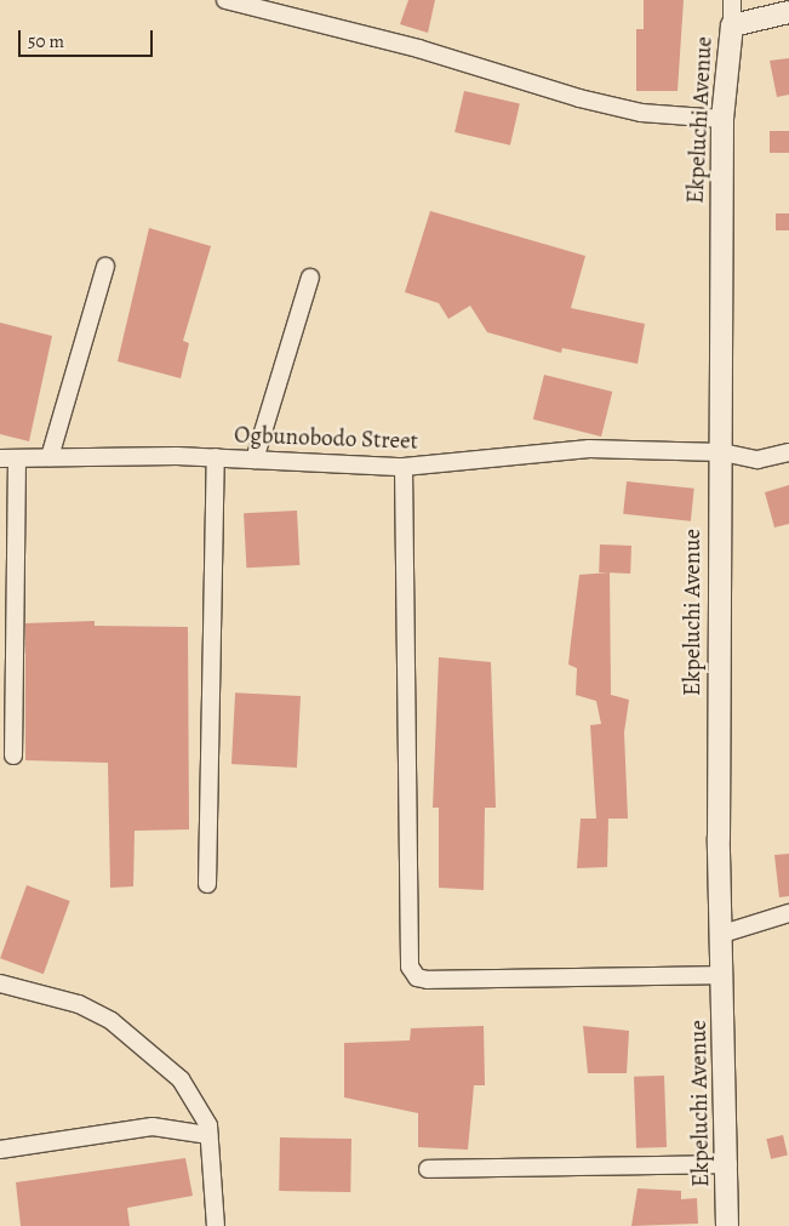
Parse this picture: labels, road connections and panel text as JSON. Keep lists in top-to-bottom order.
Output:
{
  "streets": {
    "street": ["Ekpeluchi Avenue", "Ogbunobodo Street"]
  },
  "crossings": [
    ["Ekpeluchi Avenue", "Ogbunobodo Street"]
  ],
  "scale_bar": "50 m"
}
